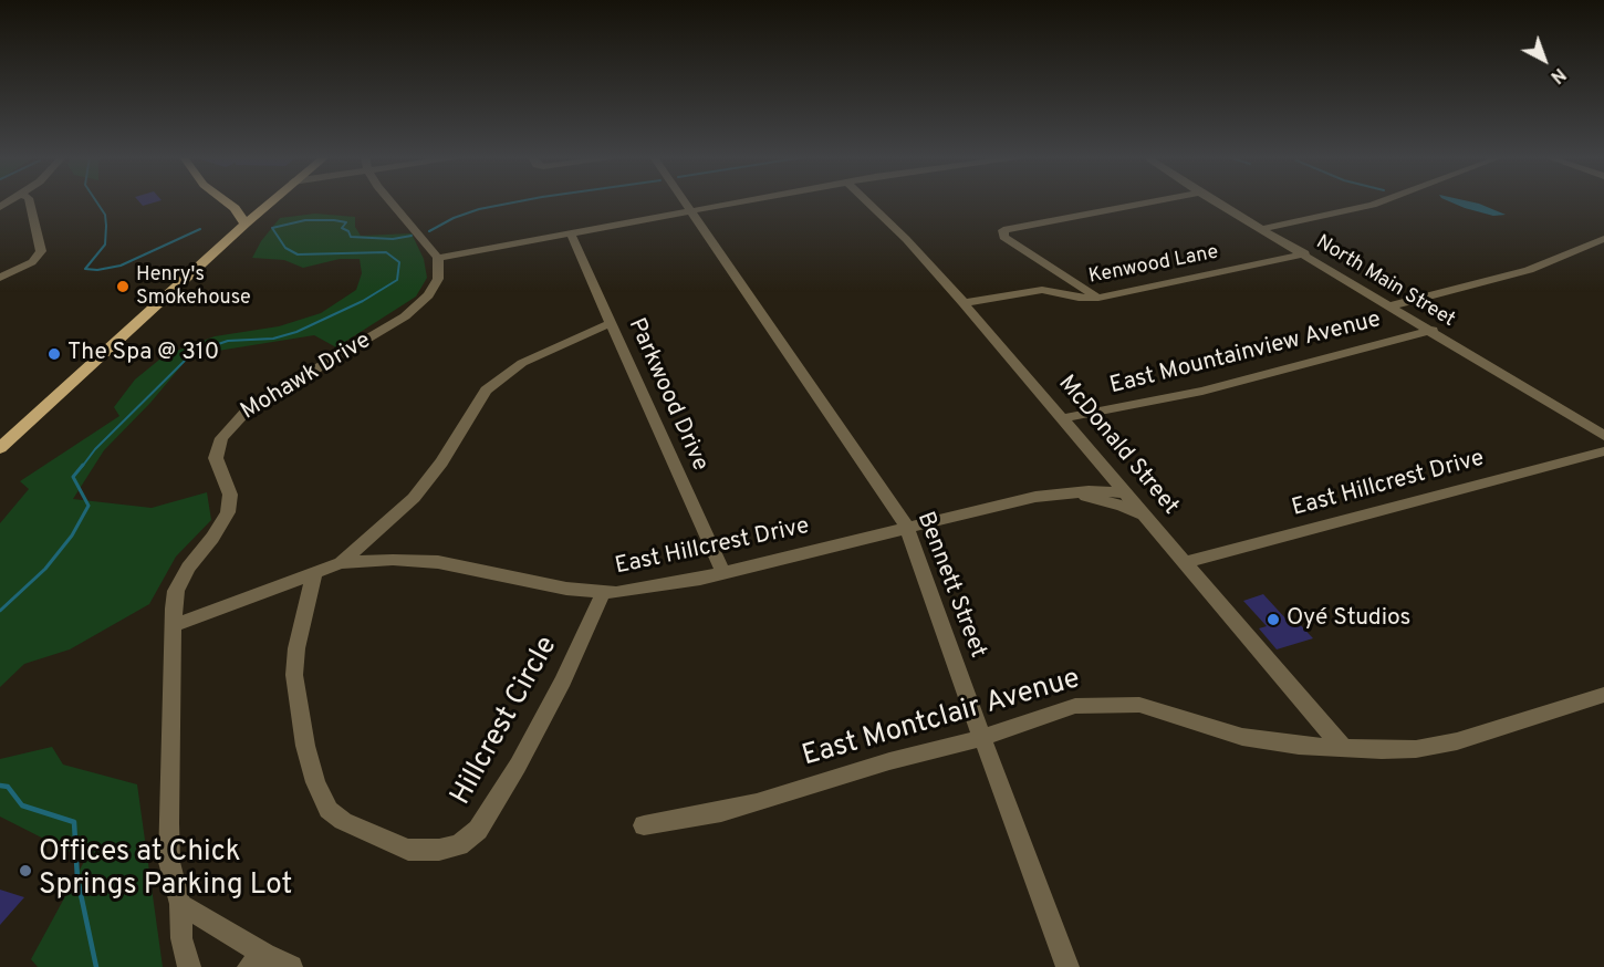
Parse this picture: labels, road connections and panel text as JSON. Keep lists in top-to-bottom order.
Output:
{
  "streets": {
    "street": [
      "Kenwood Lane",
      "North Main Street",
      "East Mountainview Avenue",
      "Mohawk Drive",
      "Parkwood Drive",
      "McDonald Street",
      "East Hillcrest Drive",
      "Bennett Street",
      "East Montclair Avenue",
      "Hillcrest Circle"
    ]
  },
  "crossings": [
    ["Kenwood Lane", "North Main Street"],
    ["Kenwood Lane", "McDonald Street"],
    ["North Main Street", "East Mountainview Avenue"],
    ["East Mountainview Avenue", "McDonald Street"],
    ["Mohawk Drive", "East Hillcrest Drive"],
    ["Parkwood Drive", "East Hillcrest Drive"],
    ["McDonald Street", "East Hillcrest Drive"],
    ["McDonald Street", "East Montclair Avenue"],
    ["East Hillcrest Drive", "Bennett Street"],
    ["East Hillcrest Drive", "Hillcrest Circle"],
    ["Bennett Street", "East Montclair Avenue"]
  ],
  "places": [
    "Henry's Smokehouse",
    "The Spa @ 310",
    "Oyé Studios",
    "Offices at Chick Springs Parking Lot"
  ],
  "north": "bottom right"
}
